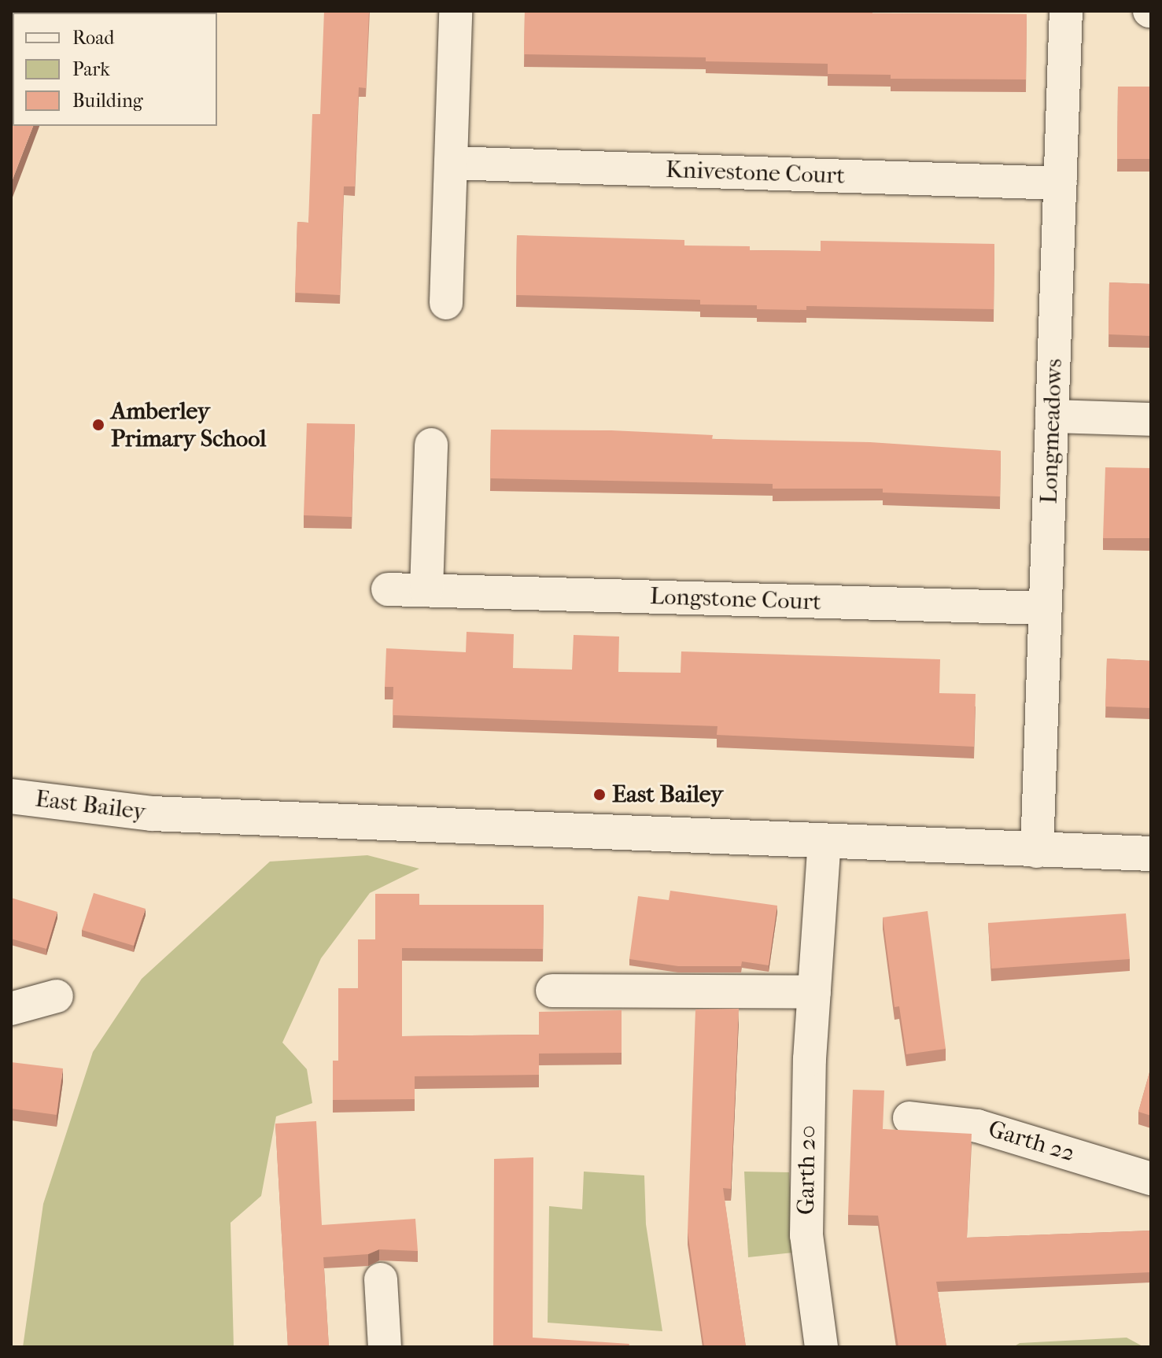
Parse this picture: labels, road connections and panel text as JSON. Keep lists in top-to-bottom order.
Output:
{
  "streets": {
    "street": [
      "Knivestone Court",
      "Longmeadows",
      "Longstone Court",
      "East Bailey",
      "Garth 22",
      "Garth 20"
    ]
  },
  "crossings": [
    ["Knivestone Court", "Longmeadows"],
    ["Longmeadows", "Longstone Court"],
    ["Longmeadows", "East Bailey"],
    ["East Bailey", "Garth 20"]
  ],
  "places": ["Amberley Primary School", "East Bailey"],
  "legend": ["Road", "Park", "Building"]
}
